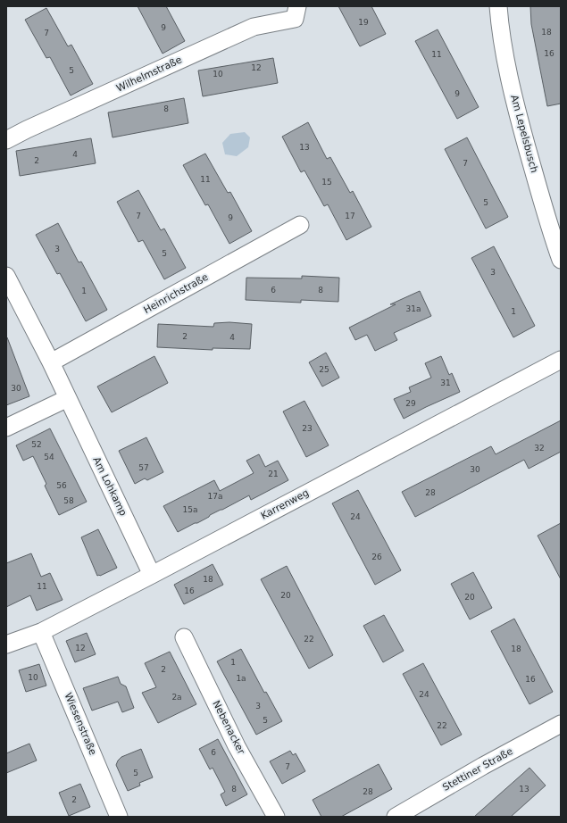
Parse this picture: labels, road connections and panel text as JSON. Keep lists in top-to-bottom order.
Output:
{
  "streets": {
    "street": [
      "Wilhelmstraße",
      "Am Lepelsbusch",
      "Heinrichstraße",
      "Am Lohkamp",
      "Karrenweg",
      "Wiesenstraße",
      "Nebenacker",
      "Stettiner Straße"
    ]
  },
  "crossings": [
    ["Heinrichstraße", "Am Lohkamp"],
    ["Am Lohkamp", "Karrenweg"],
    ["Karrenweg", "Wiesenstraße"]
  ],
  "house_numbers": [
    "19",
    "9",
    "18",
    "7",
    "16",
    "11",
    "12",
    "5",
    "10",
    "9",
    "8",
    "13",
    "4",
    "2",
    "7",
    "11",
    "15",
    "5",
    "7",
    "17",
    "9",
    "3",
    "5",
    "3",
    "6",
    "8",
    "1",
    "31a",
    "1",
    "2",
    "4",
    "25",
    "31",
    "30",
    "29",
    "23",
    "52",
    "32",
    "54",
    "57",
    "30",
    "21",
    "56",
    "28",
    "17a",
    "58",
    "15a",
    "24",
    "26",
    "18",
    "11",
    "16",
    "20",
    "20",
    "22",
    "12",
    "18",
    "1",
    "2",
    "10",
    "1a",
    "16",
    "24",
    "2a",
    "3",
    "5",
    "22",
    "6",
    "7",
    "5",
    "8",
    "13",
    "28",
    "2"
  ]
}
